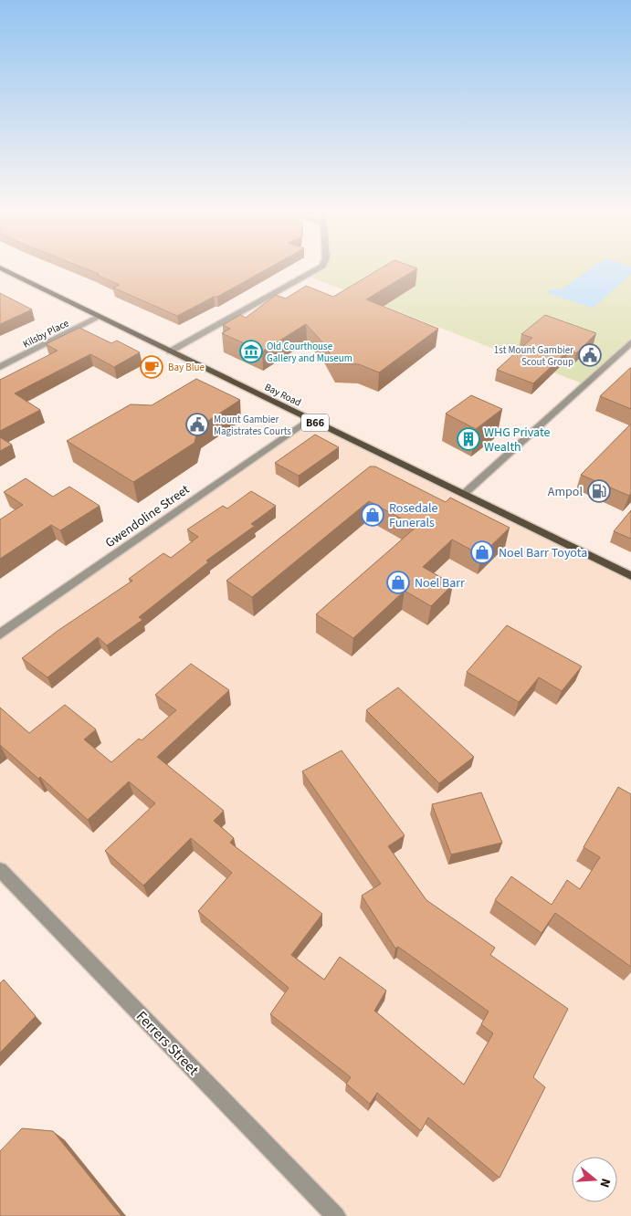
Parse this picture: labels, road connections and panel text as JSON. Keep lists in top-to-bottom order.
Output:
{
  "streets": {
    "main road": ["Bay Road", "B66"],
    "street": ["Kilsby Place", "Gwendoline Street", "Ferrers Street"]
  },
  "crossings": [
    ["Kilsby Place", "Bay Road"],
    ["Bay Road", "Gwendoline Street"]
  ],
  "places": {
    "museum": ["Old Courthouse Gallery and Museum"],
    "public building": ["1st Mount Gambier Scout Group", "Mount Gambier Magistrates Courts"],
    "cafe": ["Bay Blue"],
    "building": ["WHG Private Wealth"],
    "fuel station": ["Ampol"],
    "shop": ["Rosedale Funerals", "Noel Barr Toyota", "Noel Barr"]
  },
  "north": "right"
}
